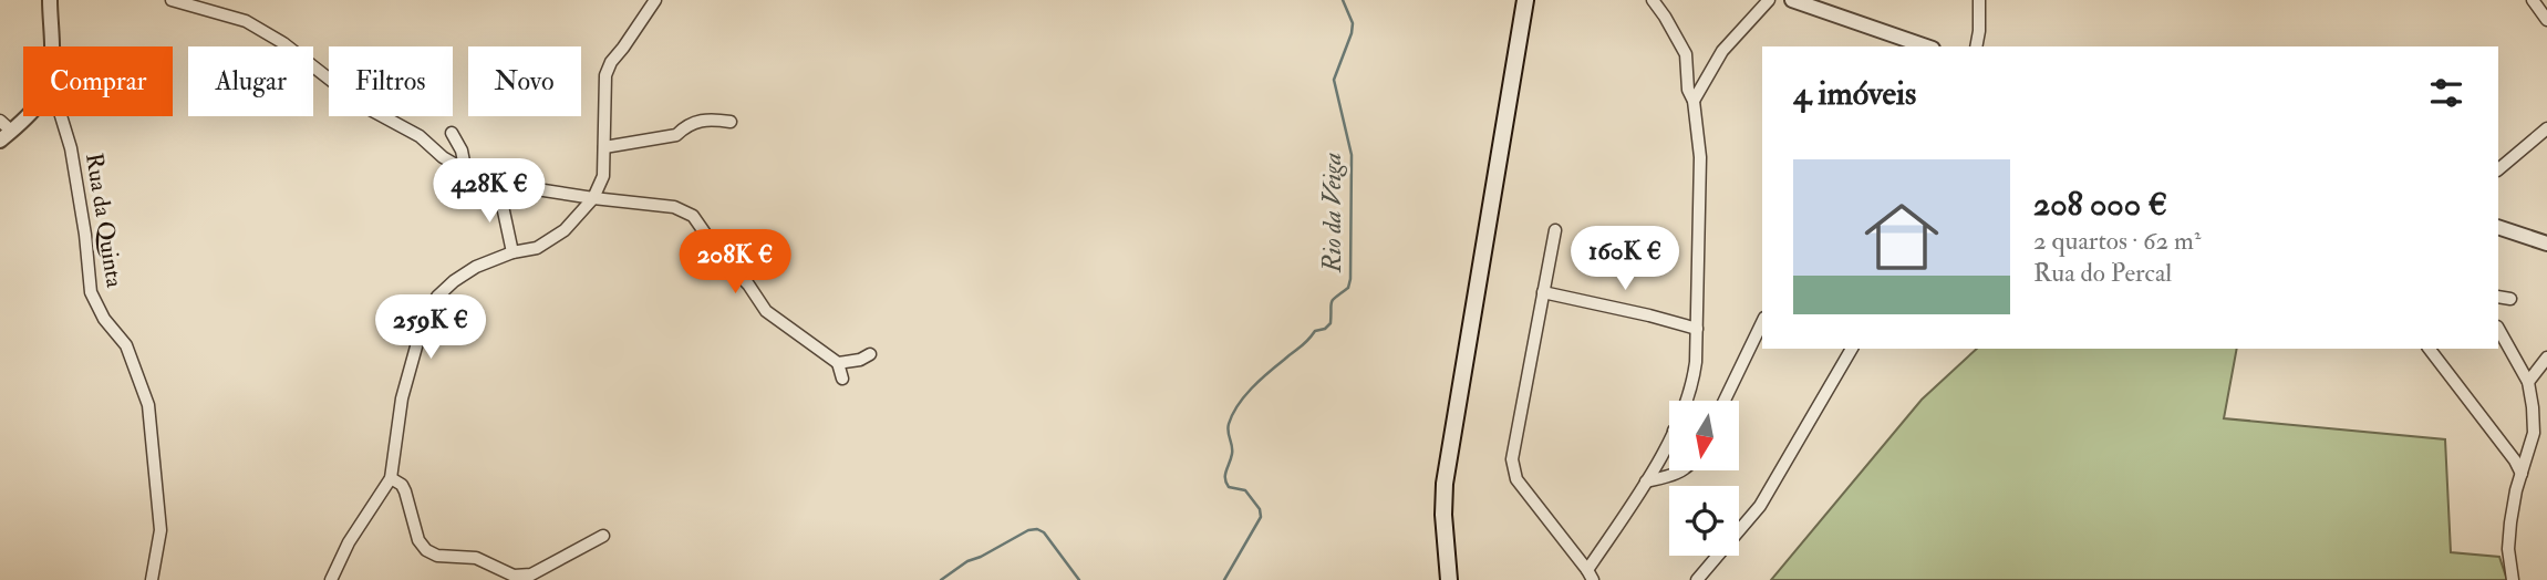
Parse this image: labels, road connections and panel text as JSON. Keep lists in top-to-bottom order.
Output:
{
  "streets": {
    "street": ["Rua da Quinta"]
  },
  "water": ["Rio da Veiga"],
  "north": "bottom",
  "page": {
    "chip": [
      "Comprar",
      "Alugar",
      "Filtros",
      "Novo"
    ],
    "heading": "4 imóveis",
    "list": [
      {
        "name": "208 000 €",
        "note": "2 quartos · 62 m² · Rua do Percal"
      }
    ],
    "price": [
      "428K €",
      "160K €",
      "208K €",
      "259K €"
    ]
  }
}
